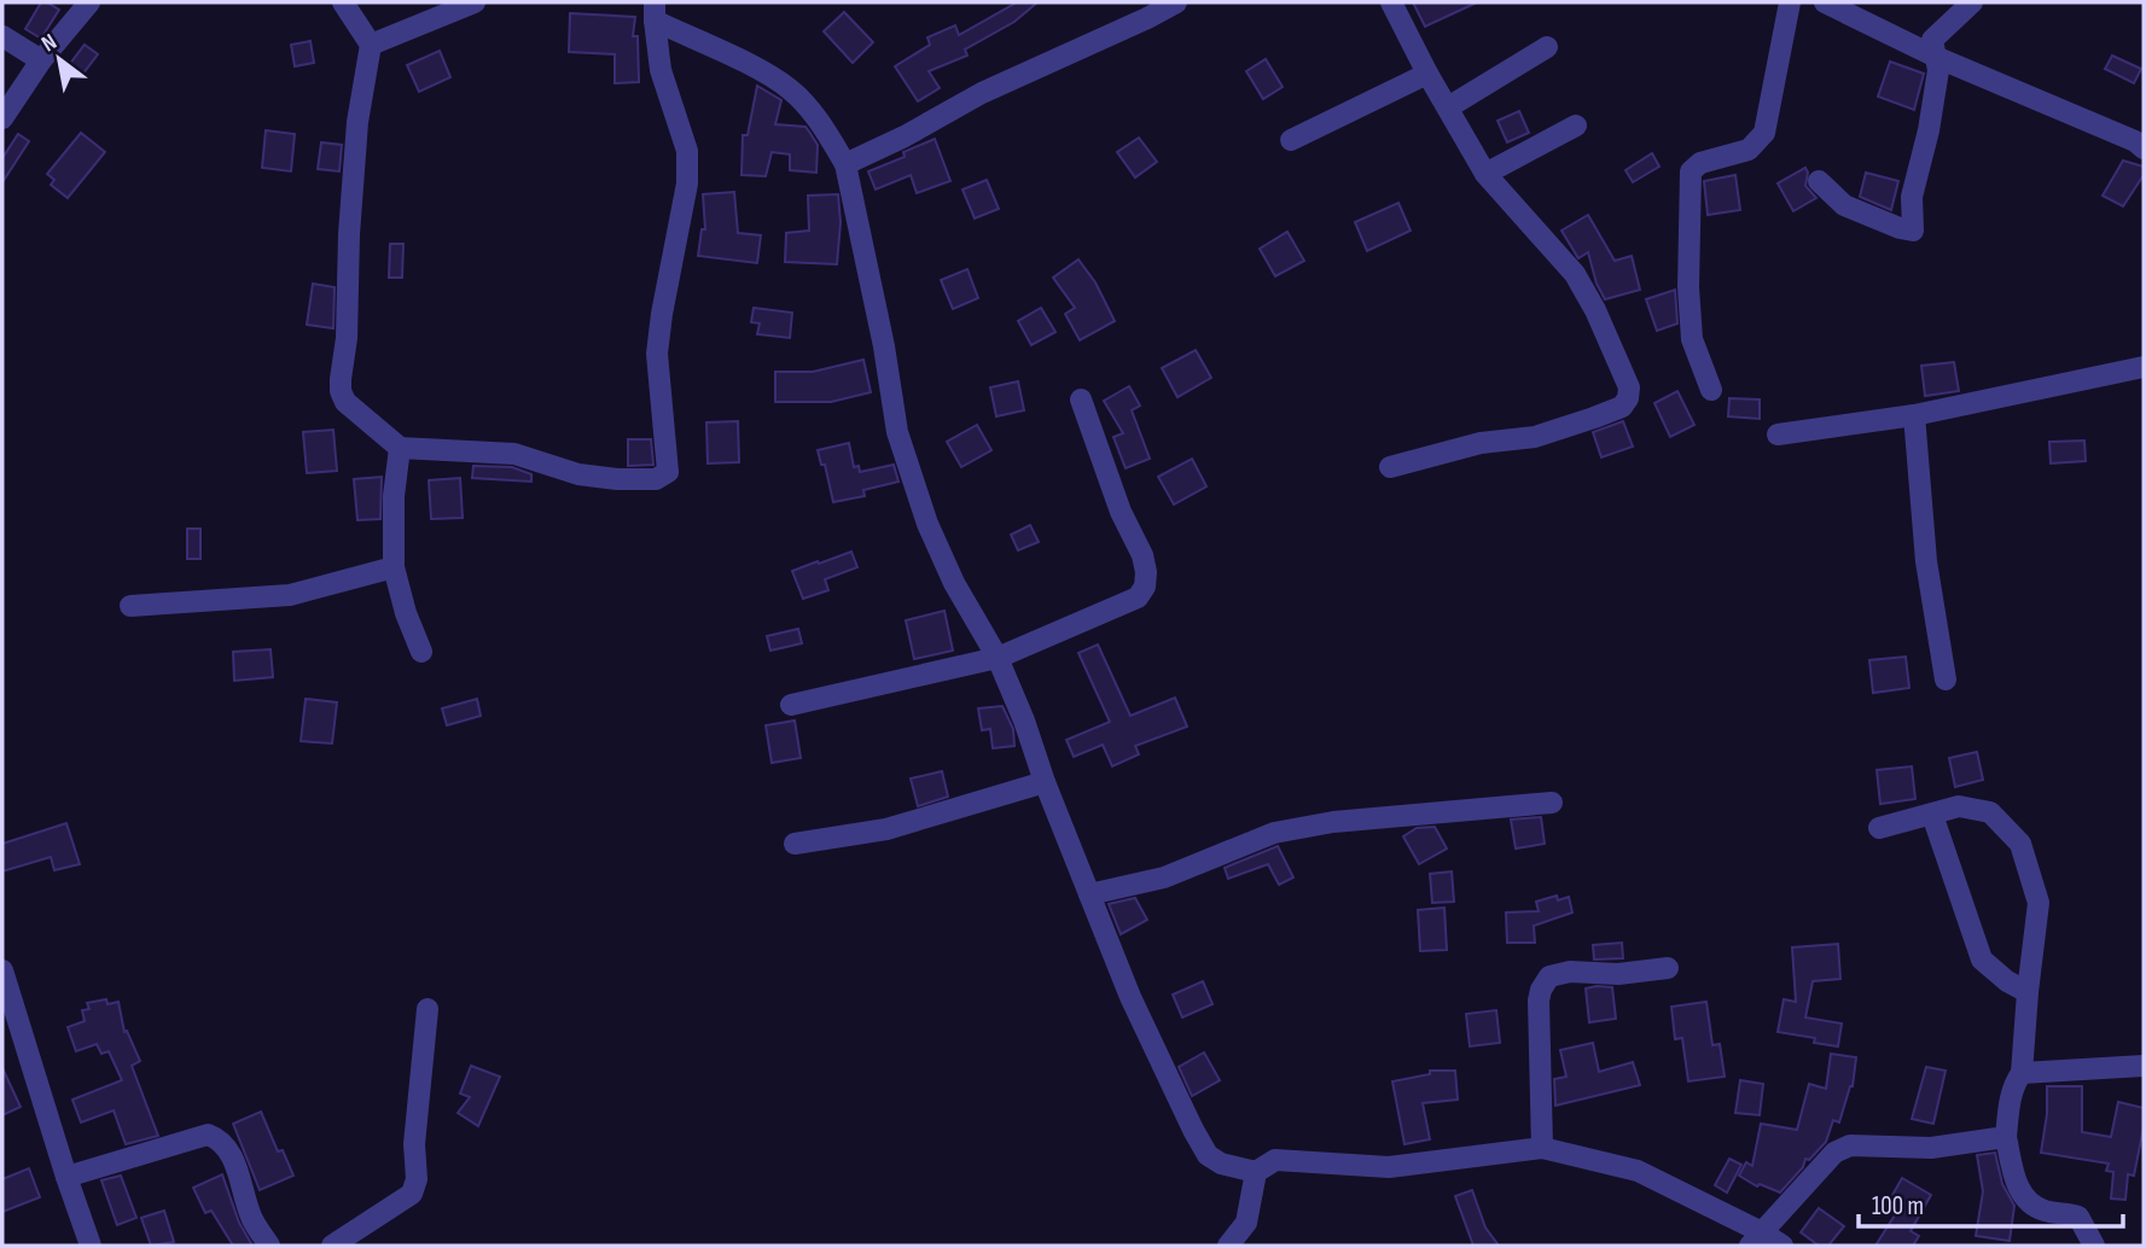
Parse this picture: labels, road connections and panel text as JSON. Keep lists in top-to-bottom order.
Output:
{
  "scale_bar": "100 m",
  "north": "top left"
}
